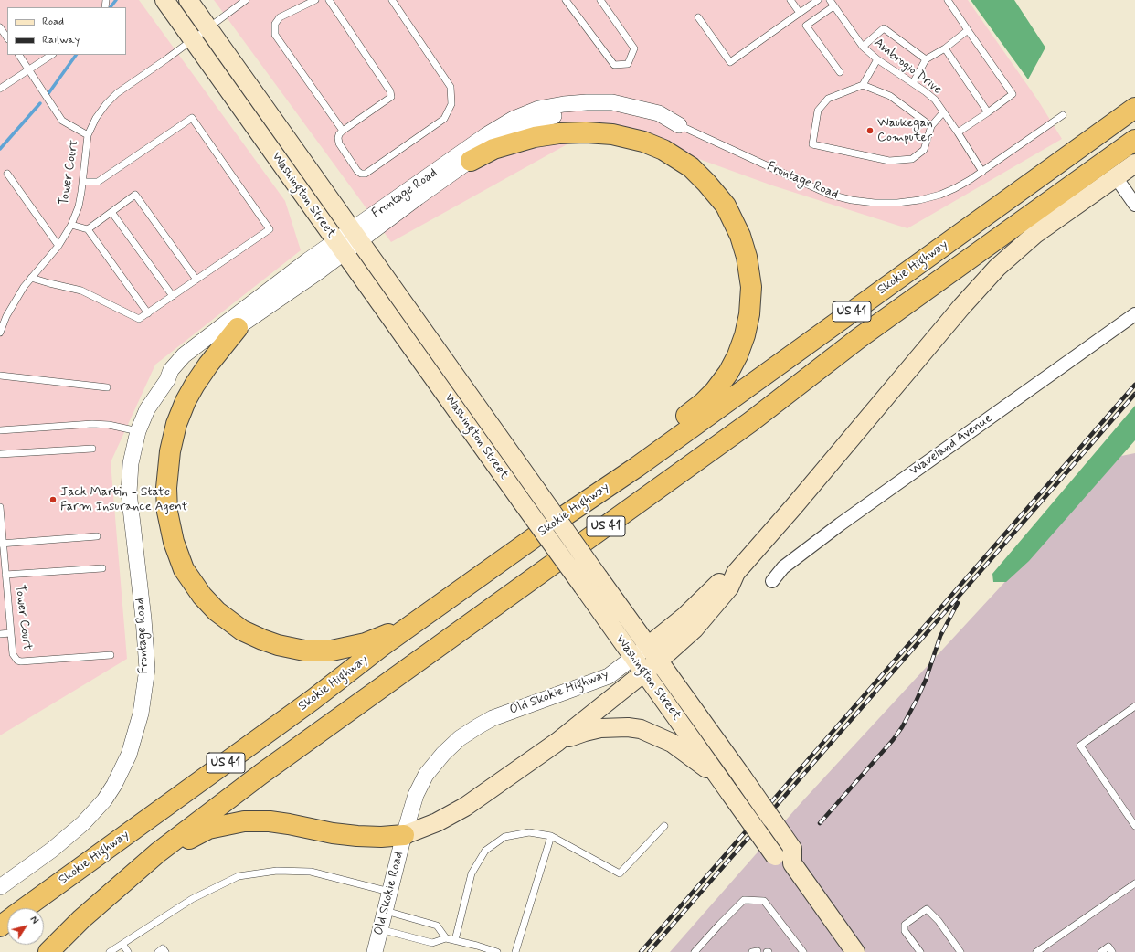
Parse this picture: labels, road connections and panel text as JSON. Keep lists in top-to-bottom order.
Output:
{
  "streets": {
    "highway": ["Skokie Highway", "US 41"],
    "main road": ["Washington Street", "Old Skokie Highway"],
    "street": ["Frontage Road", "Waveland Avenue", "Old Skokie Road"],
    "lane": ["Ambrogio Drive", "Tower Court"]
  },
  "crossings": [
    ["Ambrogio Drive", "Frontage Road"],
    ["Tower Court", "Washington Street"],
    ["Frontage Road", "Washington Street"],
    ["Washington Street", "Old Skokie Highway"],
    ["Old Skokie Highway", "Old Skokie Road"]
  ],
  "places": ["Waukegan Computer", "Jack Martin - State Farm Insurance Agent"],
  "legend": ["Road", "Railway"],
  "north": "top right"
}
